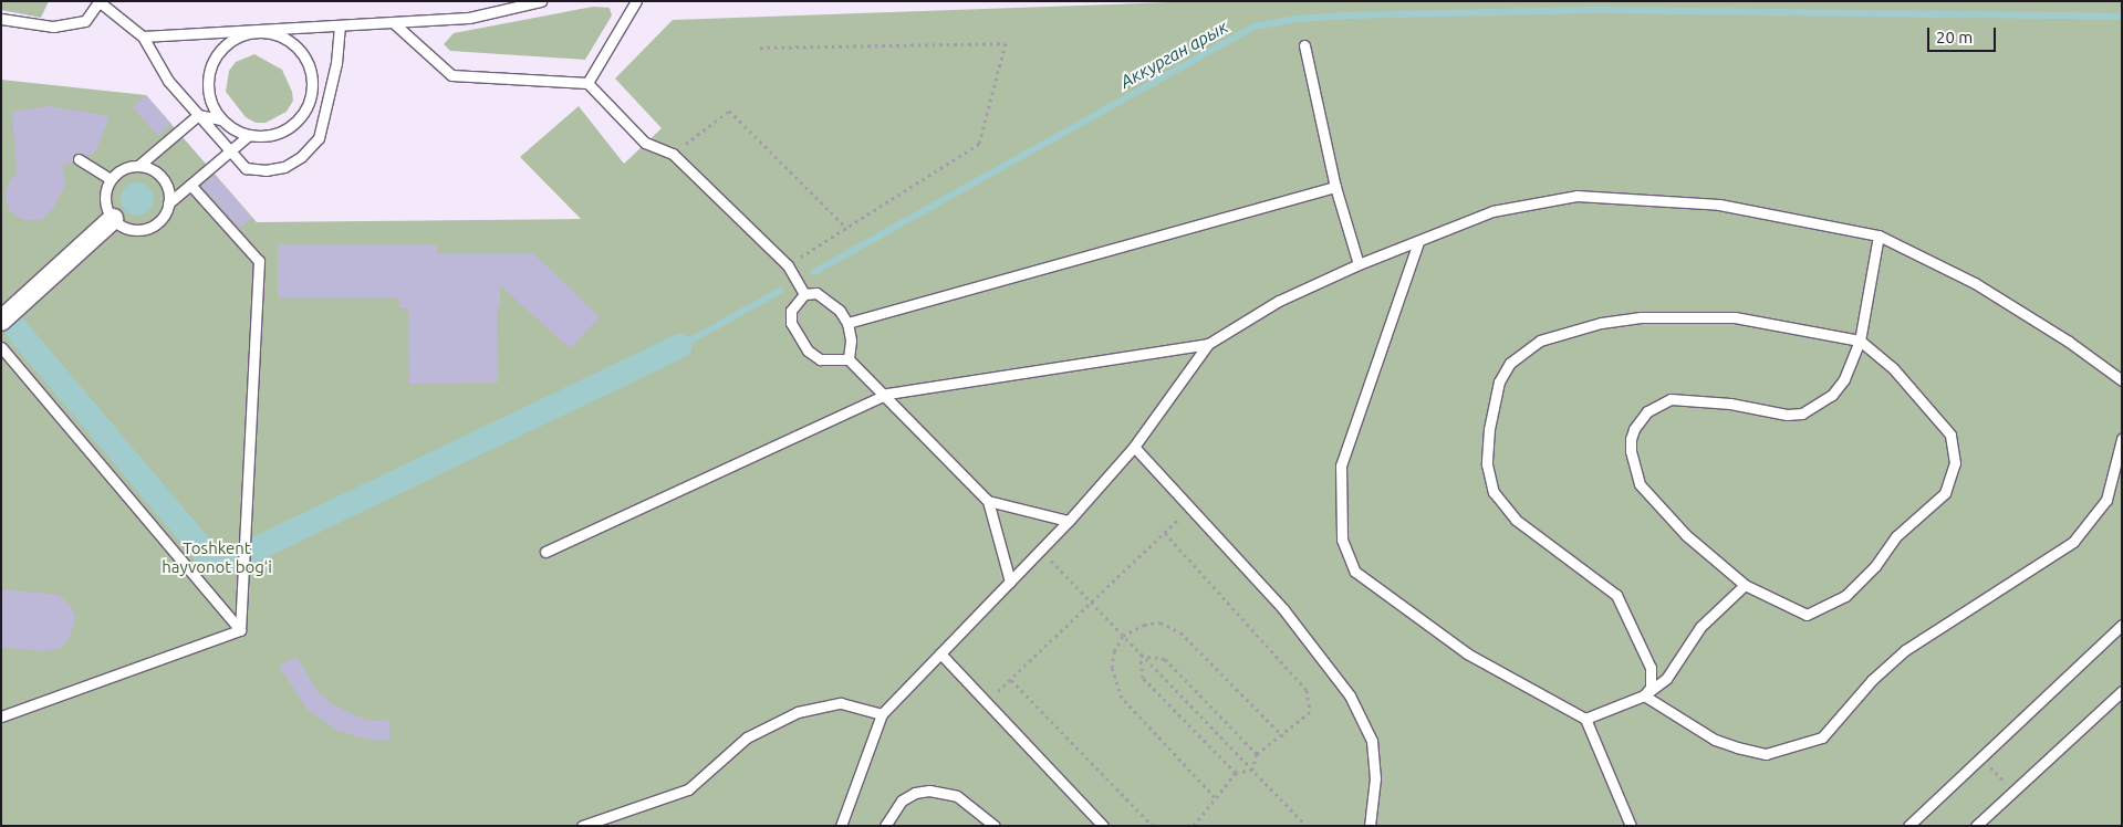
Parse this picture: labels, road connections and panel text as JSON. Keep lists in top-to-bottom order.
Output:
{
  "water": ["Аккурган арык"],
  "parks": ["Toshkent hayvonot bogʻi"],
  "scale_bar": "20 m"
}
